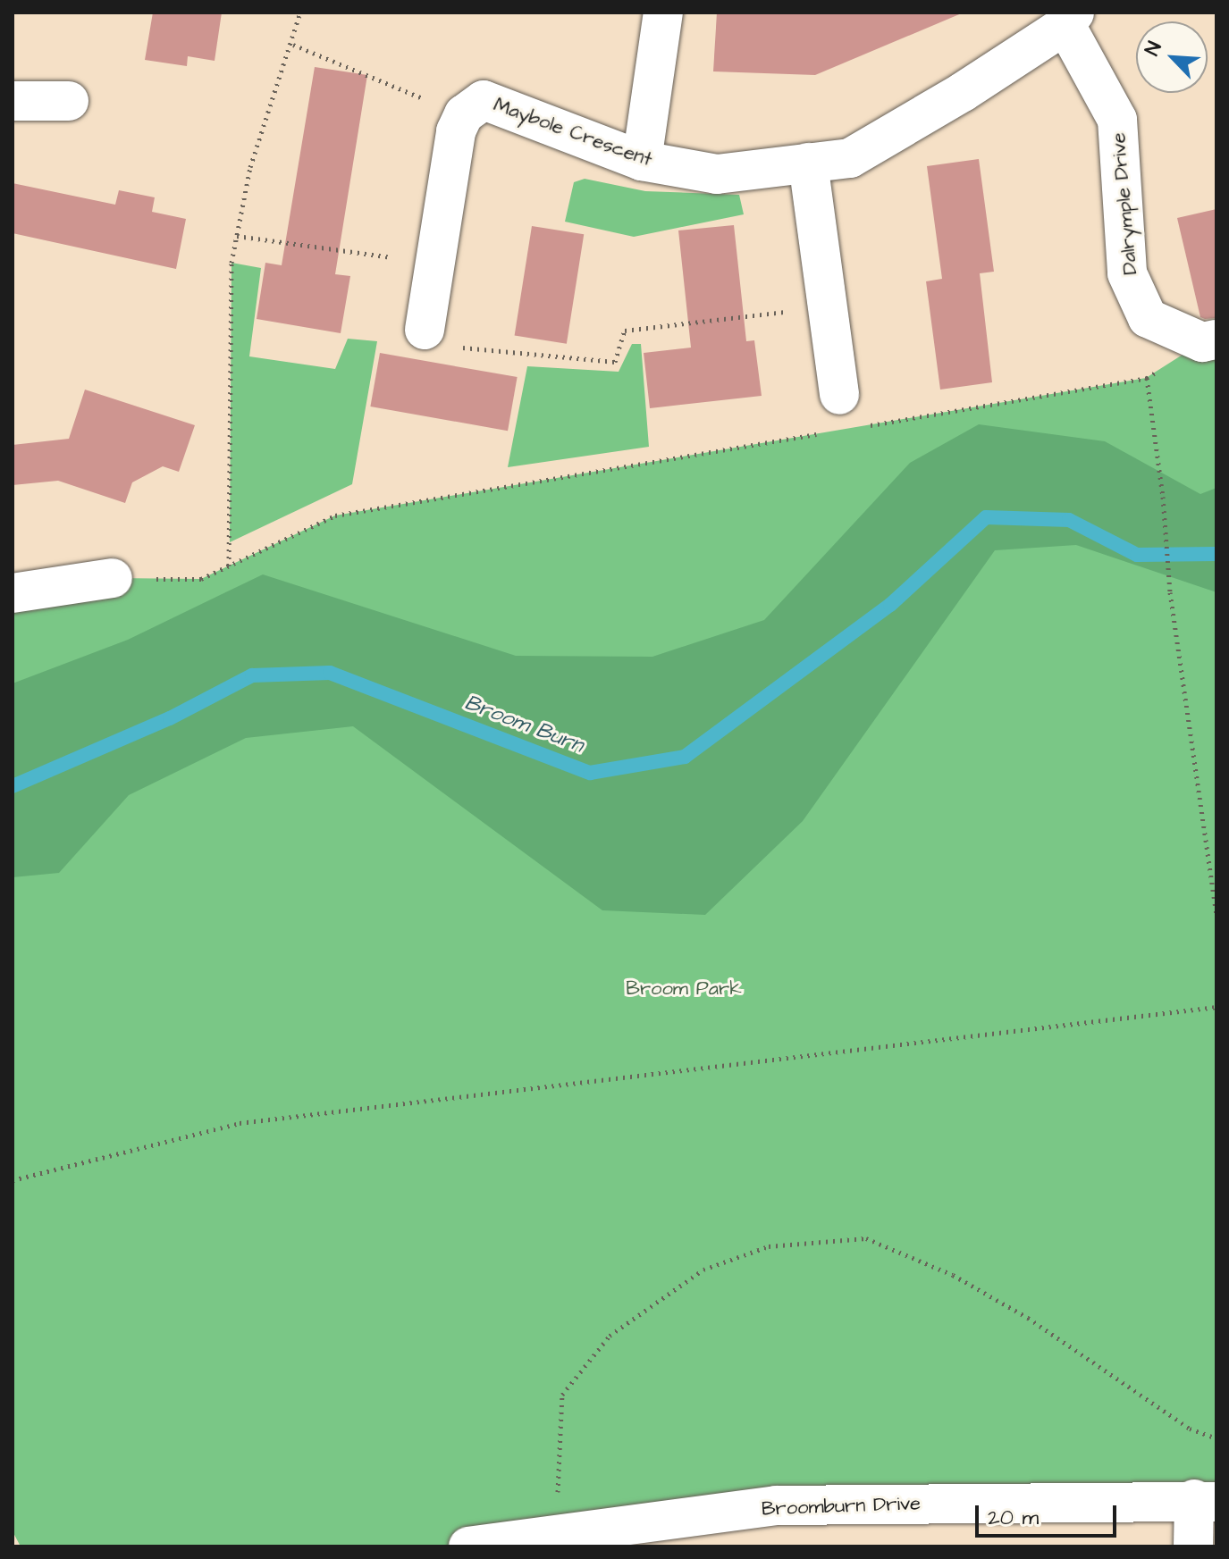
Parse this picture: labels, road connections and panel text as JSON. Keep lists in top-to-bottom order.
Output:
{
  "streets": {
    "street": ["Maybole Crescent", "Dalrymple Drive", "Broomburn Drive"]
  },
  "crossings": [
    ["Maybole Crescent", "Dalrymple Drive"]
  ],
  "water": ["Broom Burn"],
  "parks": ["Broom Park"],
  "scale_bar": "20 m",
  "north": "top left"
}
